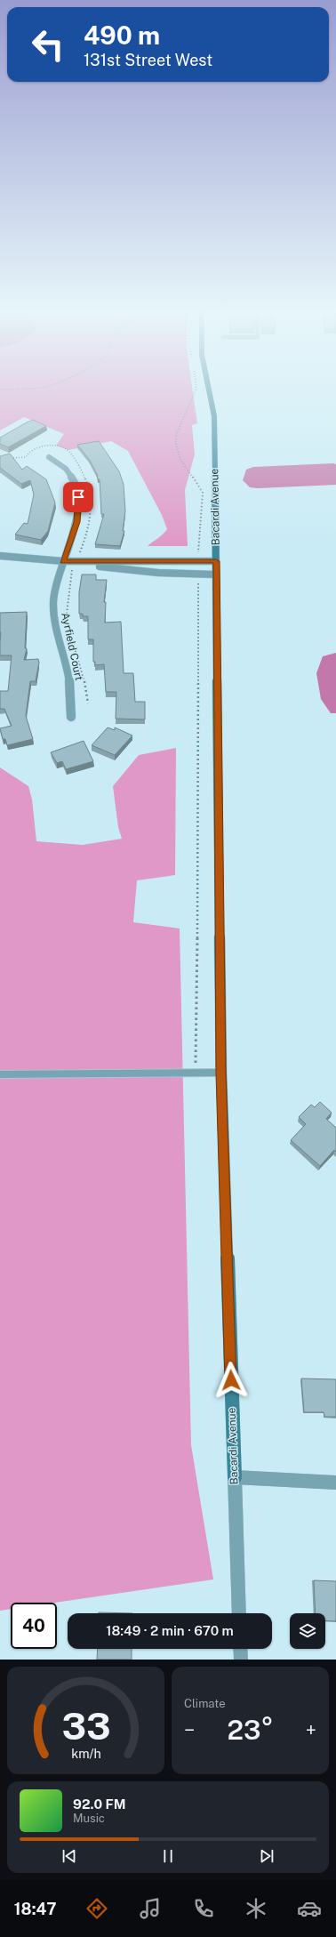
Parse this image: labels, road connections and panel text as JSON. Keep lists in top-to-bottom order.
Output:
{
  "streets": {
    "street": ["Bacardi Avenue", "Ayrfield Court"]
  },
  "page": {
    "turn": ["490 m", "131st Street West"],
    "limit": "40",
    "trip": "18:49 · 2 min · 670 m",
    "tile": "Climate",
    "heat": ["−", "23°", "+"],
    "song": ["92.0 FM", "Music"],
    "tabs": "18:47",
    "gauge": ["33", "km/h"]
  }
}
